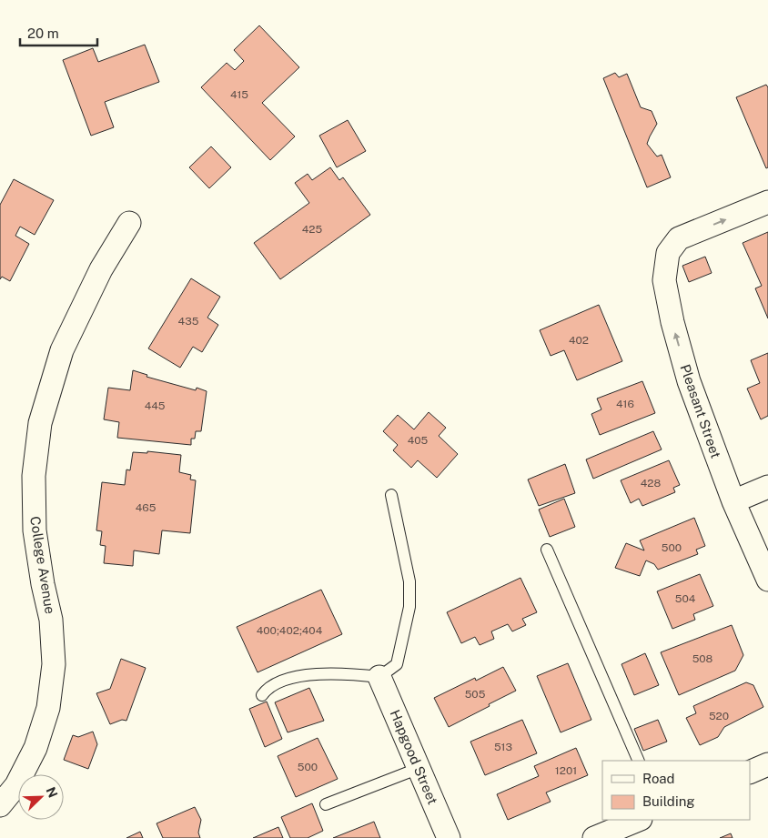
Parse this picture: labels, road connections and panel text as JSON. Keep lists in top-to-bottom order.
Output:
{
  "streets": {
    "street": ["Pleasant Street", "College Avenue", "Hapgood Street"]
  },
  "one_way": ["Pleasant Street"],
  "house_numbers": [
    "415",
    "425",
    "435",
    "402",
    "416",
    "445",
    "405",
    "428",
    "465",
    "500",
    "504",
    "400;402;404",
    "508",
    "505",
    "520",
    "513",
    "500",
    "1201"
  ],
  "legend": ["Road", "Building"],
  "scale_bar": "20 m",
  "north": "top right"
}
